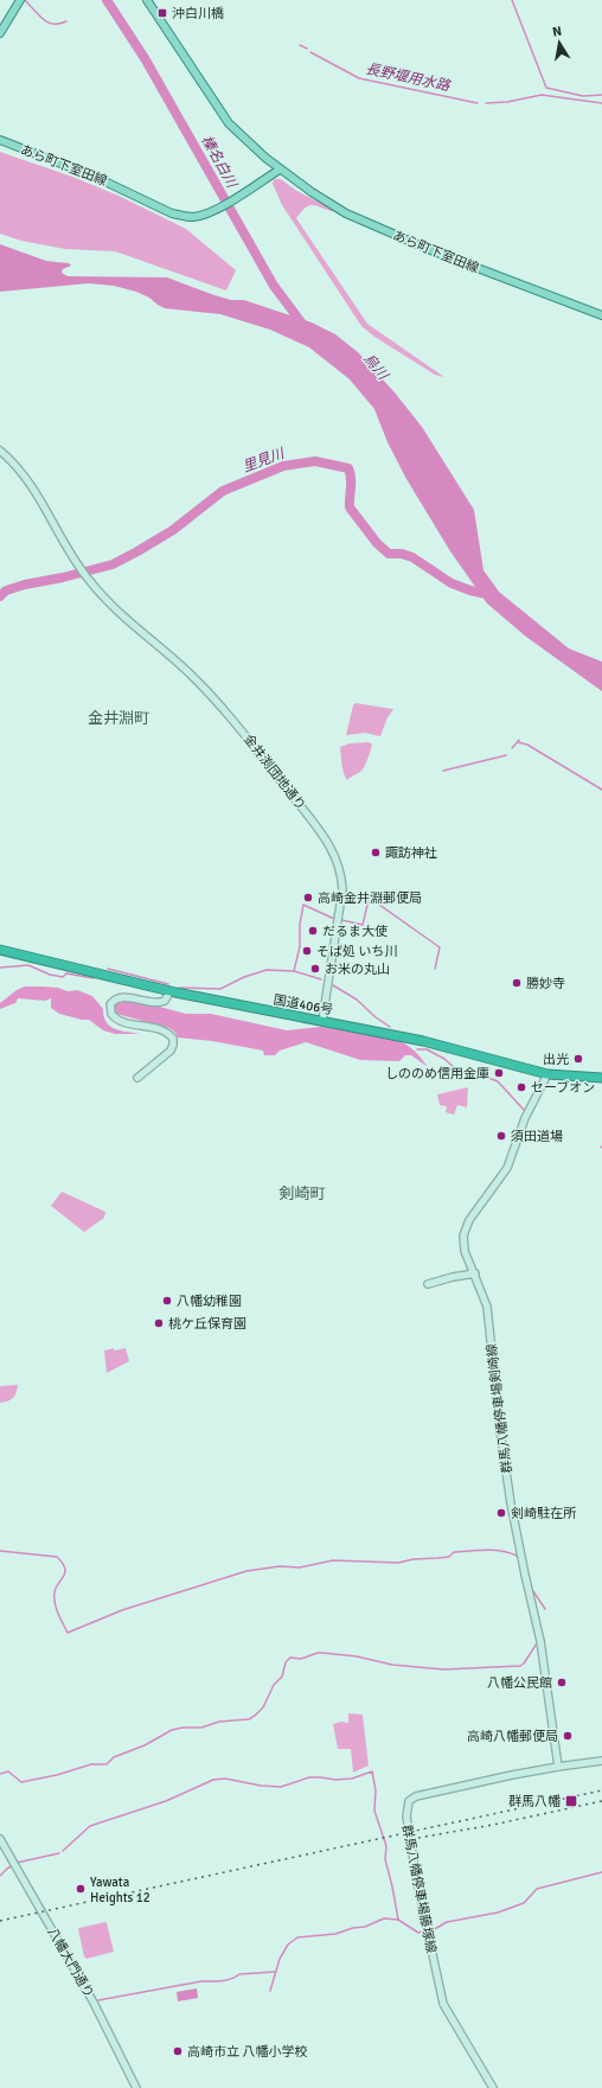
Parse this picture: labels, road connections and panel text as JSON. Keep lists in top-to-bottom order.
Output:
{
  "streets": {
    "highway": ["国道406号"],
    "main road": ["あら町下室田線"],
    "street": [
      "金井渕団地通り",
      "群馬八幡停車場剣崎線",
      "群馬八幡停車場藤塚線",
      "八幡大門通り"
    ]
  },
  "crossings": [
    ["金井渕団地通り", "国道406号"],
    ["国道406号", "群馬八幡停車場剣崎線"],
    ["群馬八幡停車場剣崎線", "群馬八幡停車場藤塚線"]
  ],
  "districts": ["金井淵町", "剣崎町"],
  "water": [
    "長野堰用水路",
    "榛名白川",
    "烏川",
    "里見川"
  ],
  "places": {
    "transit": ["沖白川橋", "群馬八幡"],
    "other": [
      "諏訪神社",
      "高崎金井淵郵便局",
      "だるま大使",
      "そば処 いち川",
      "お米の丸山",
      "勝妙寺",
      "出光",
      "しののめ信用金庫",
      "セーブオン",
      "須田道場",
      "八幡幼稚園",
      "桃ケ丘保育園",
      "剣崎駐在所",
      "八幡公民館",
      "高崎八幡郵便局",
      "Yawata Heights 12",
      "高崎市立 八幡小学校"
    ]
  },
  "north": "top"
}
